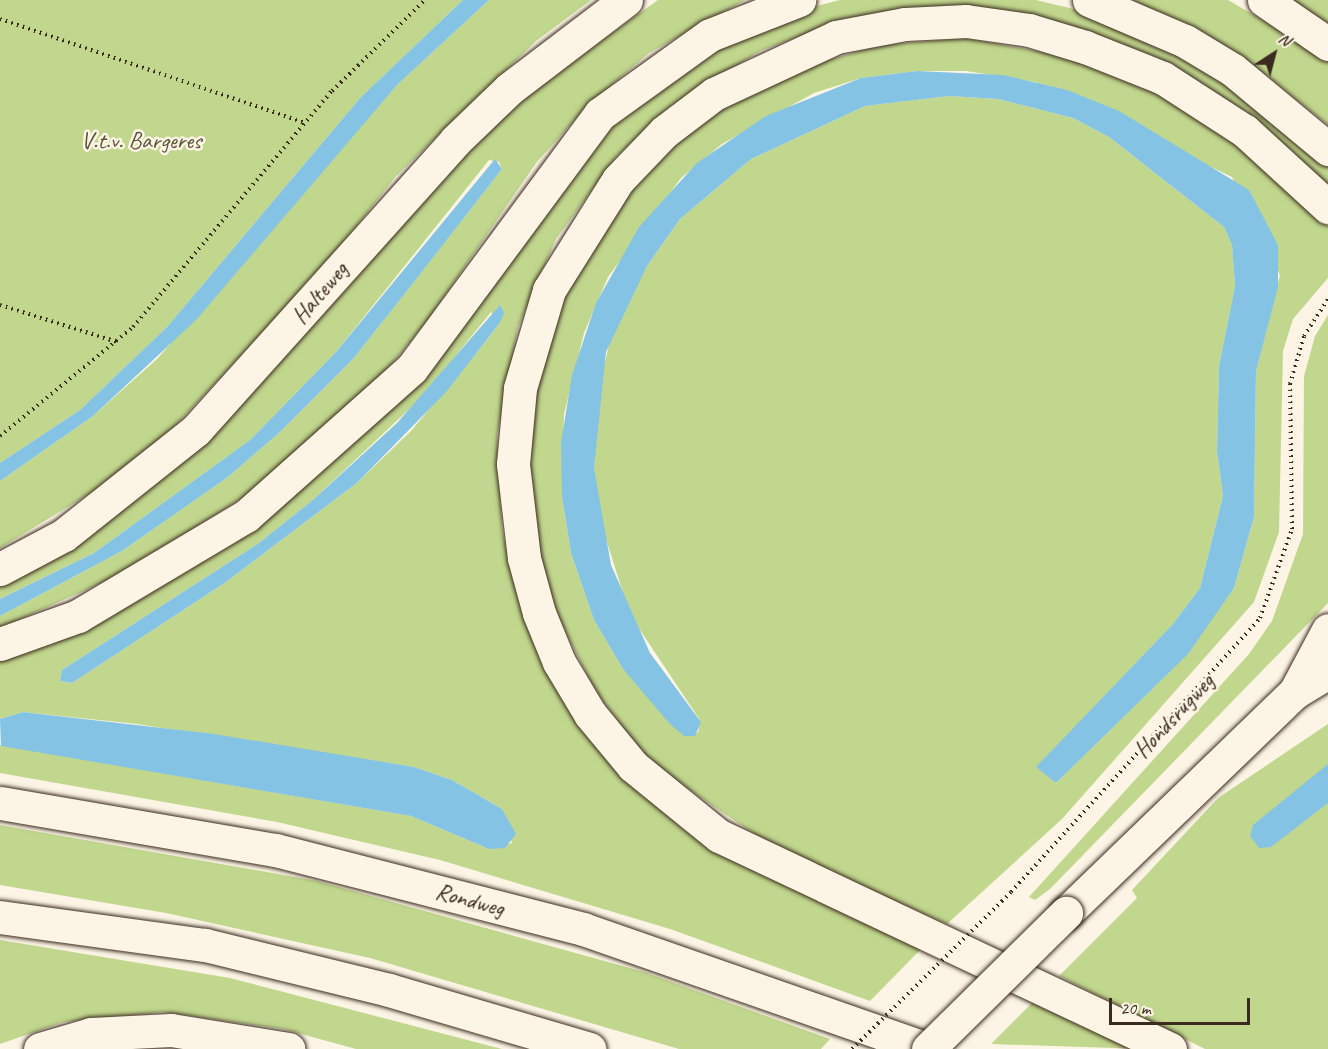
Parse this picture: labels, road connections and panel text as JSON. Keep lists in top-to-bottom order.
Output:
{
  "streets": {
    "main road": ["Halteweg", "Rondweg"],
    "path": ["Hondsrugweg"]
  },
  "parks": ["V.t.v. Bargeres"],
  "scale_bar": "20 m",
  "north": "top right"
}
